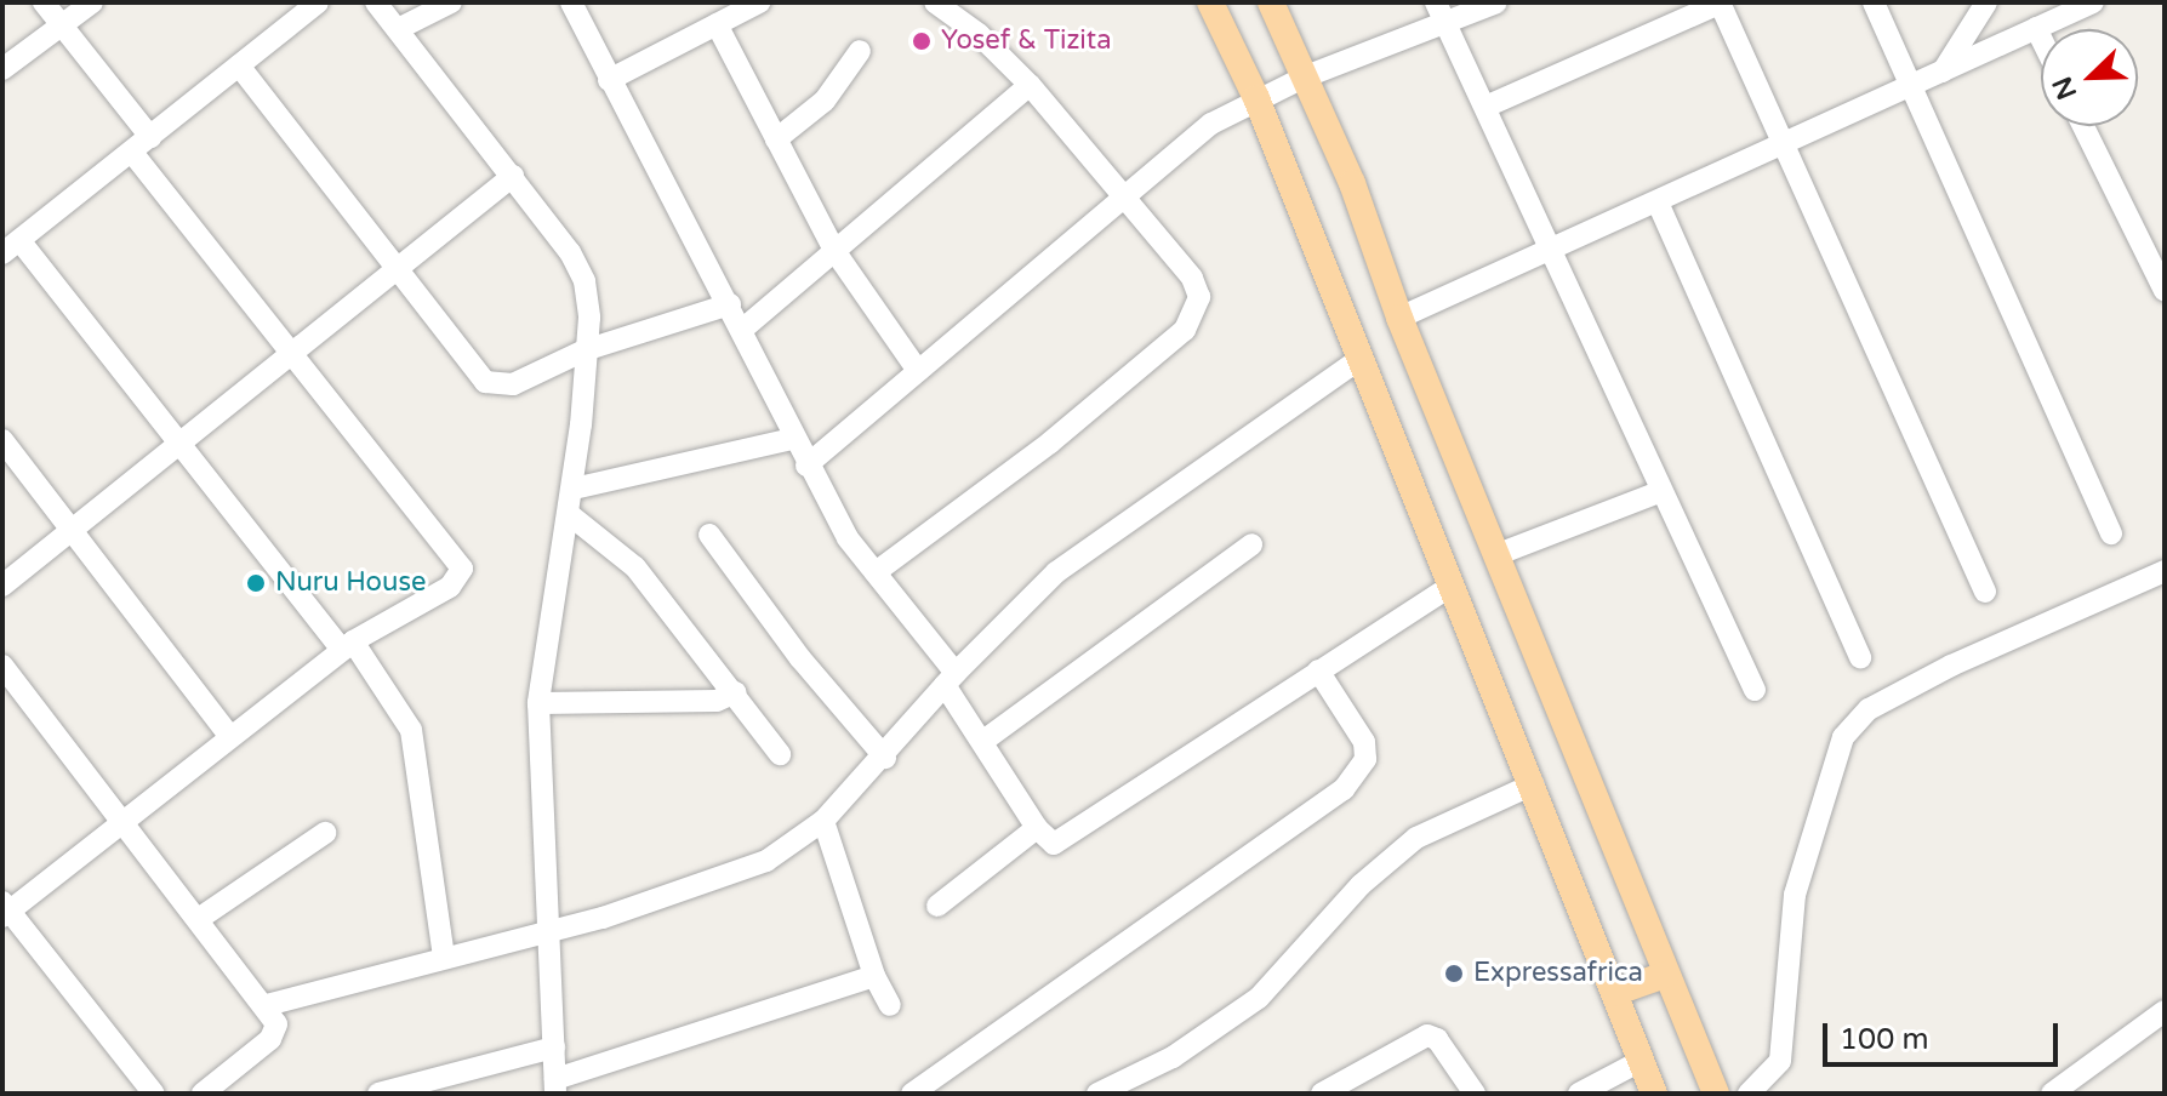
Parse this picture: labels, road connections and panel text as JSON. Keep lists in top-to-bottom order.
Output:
{
  "places": ["Yosef & Tizita", "Nuru House", "Expressafrica"],
  "scale_bar": "100 m",
  "north": "bottom left"
}
